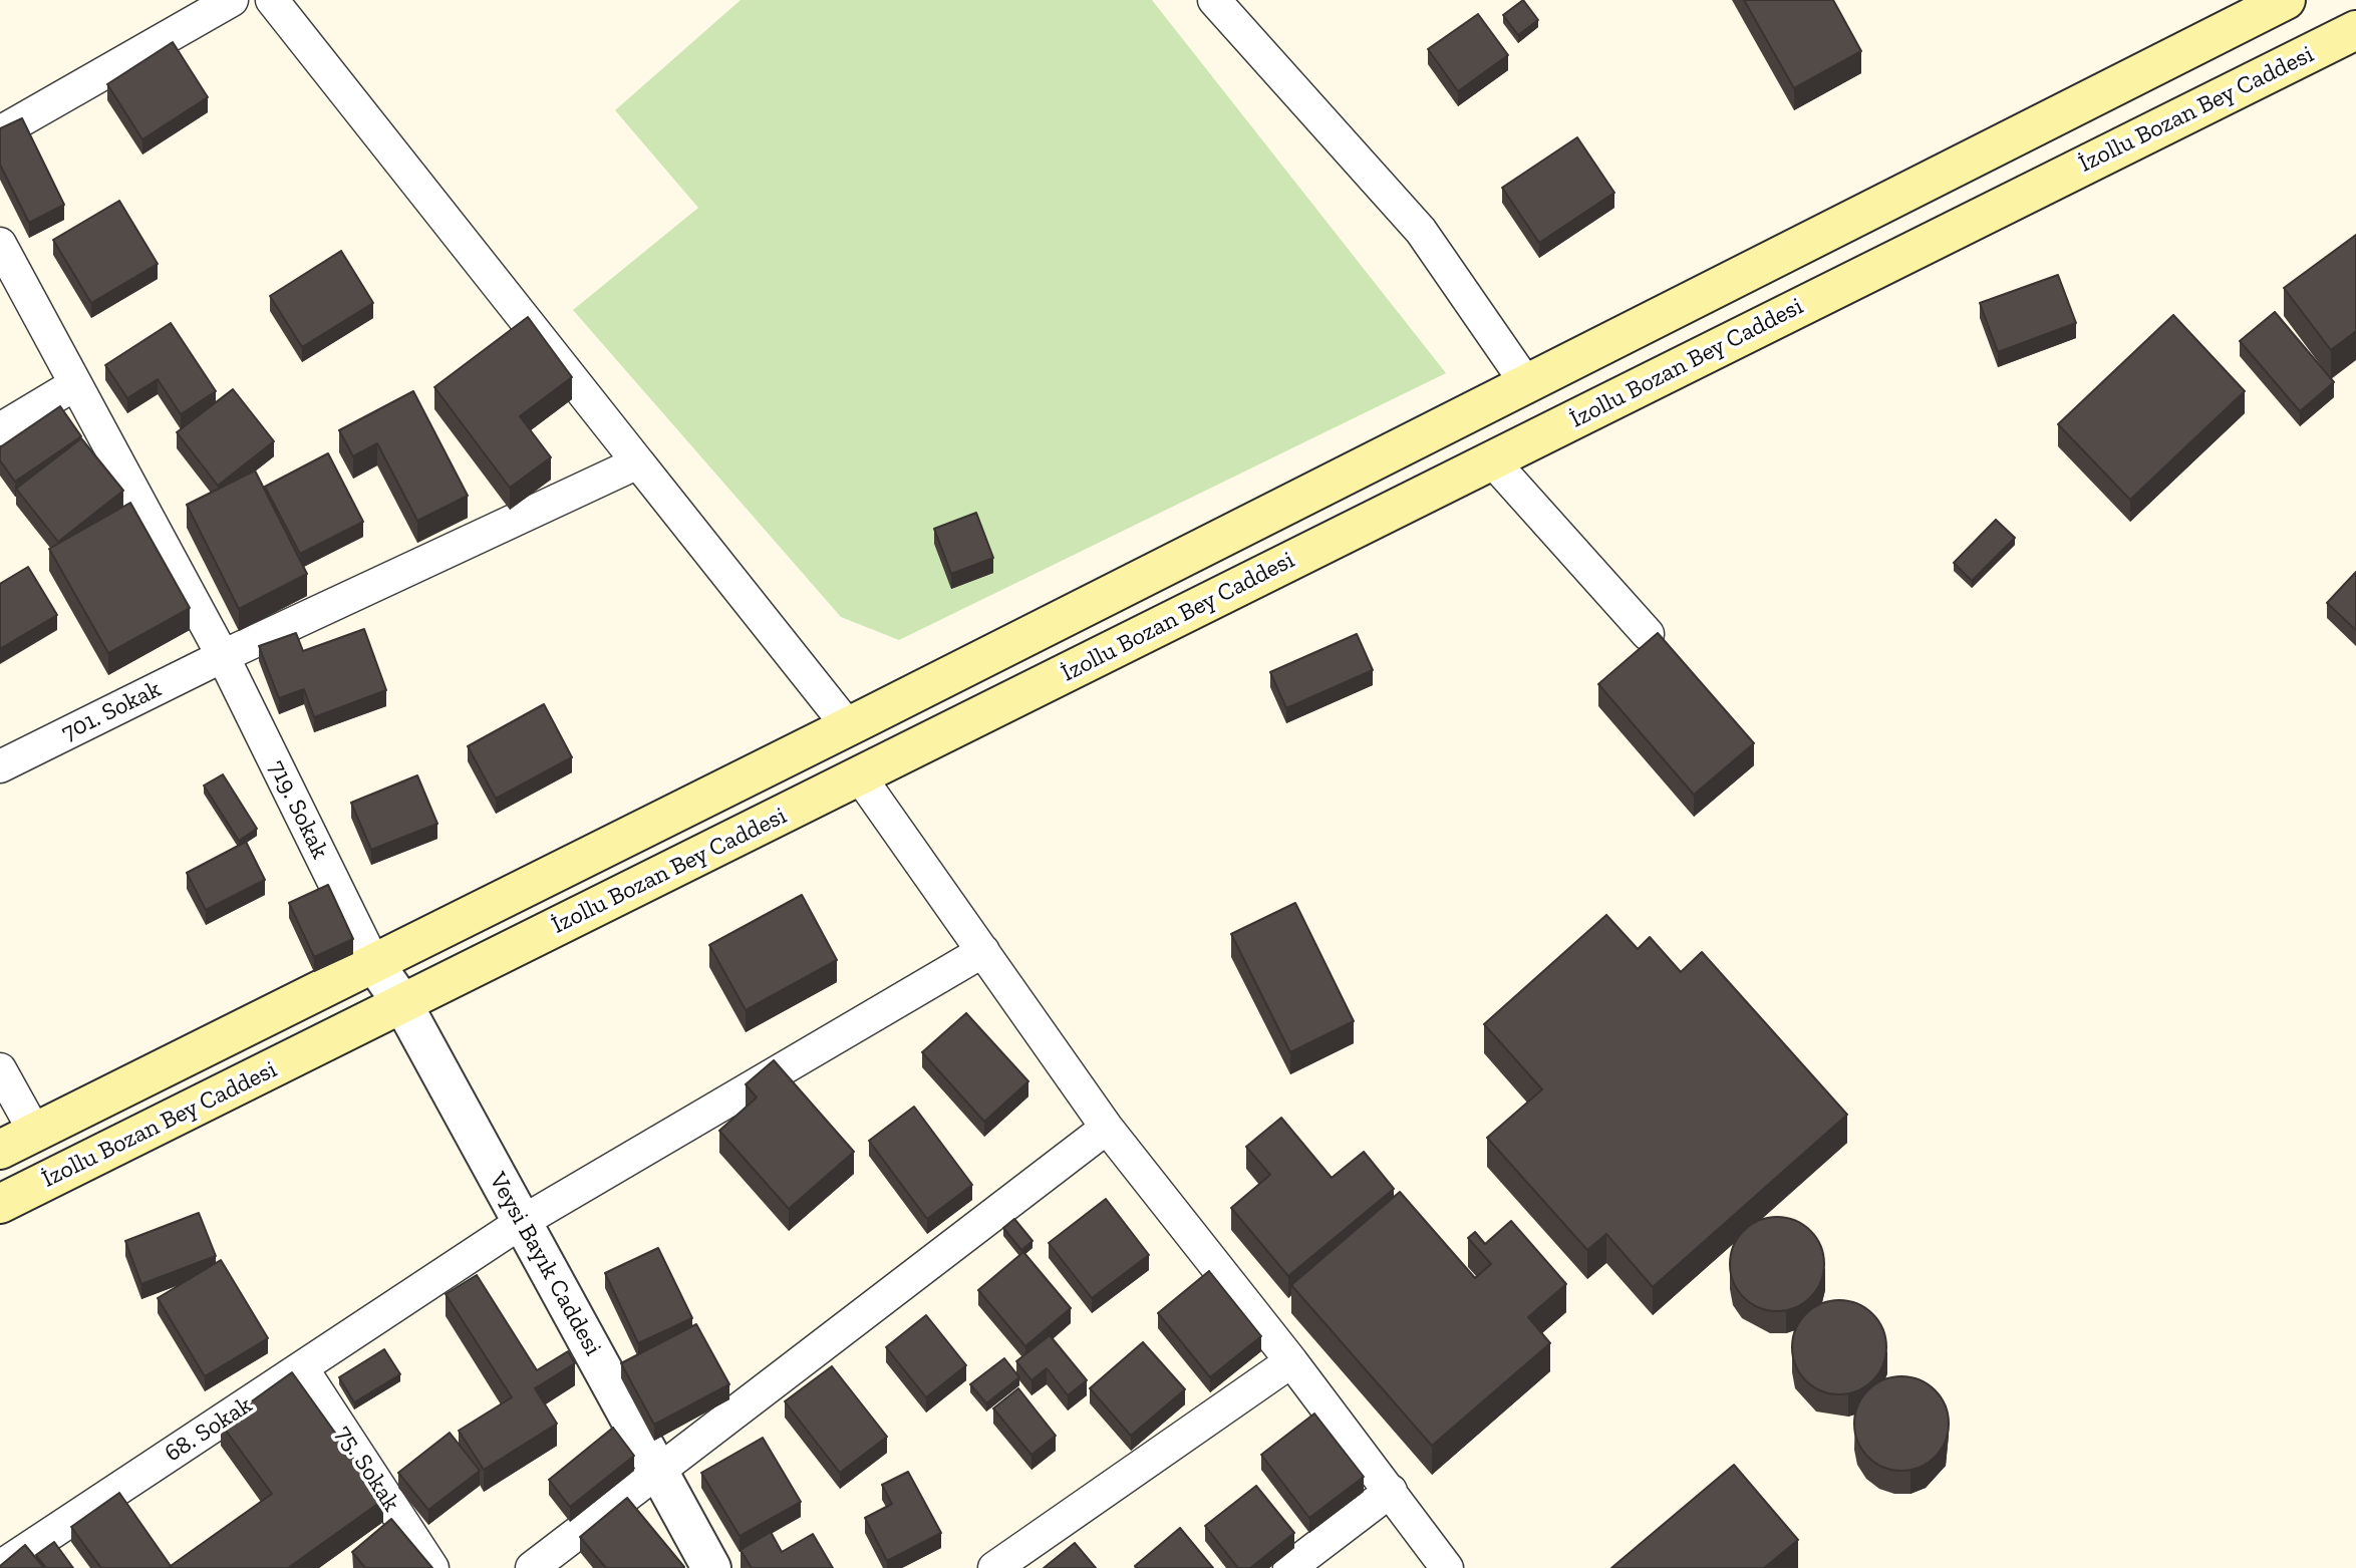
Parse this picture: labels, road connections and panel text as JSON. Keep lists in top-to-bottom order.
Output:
{
  "streets": {
    "main road": ["İzollu Bozan Bey Caddesi"],
    "street": [
      "701. Sokak",
      "719. Sokak",
      "Veysi Bayık Caddesi",
      "68. Sokak",
      "75. Sokak"
    ]
  },
  "crossings": [
    ["İzollu Bozan Bey Caddesi", "719. Sokak"],
    ["İzollu Bozan Bey Caddesi", "Veysi Bayık Caddesi"],
    ["701. Sokak", "719. Sokak"],
    ["719. Sokak", "Veysi Bayık Caddesi"],
    ["Veysi Bayık Caddesi", "68. Sokak"],
    ["68. Sokak", "75. Sokak"]
  ]
}
